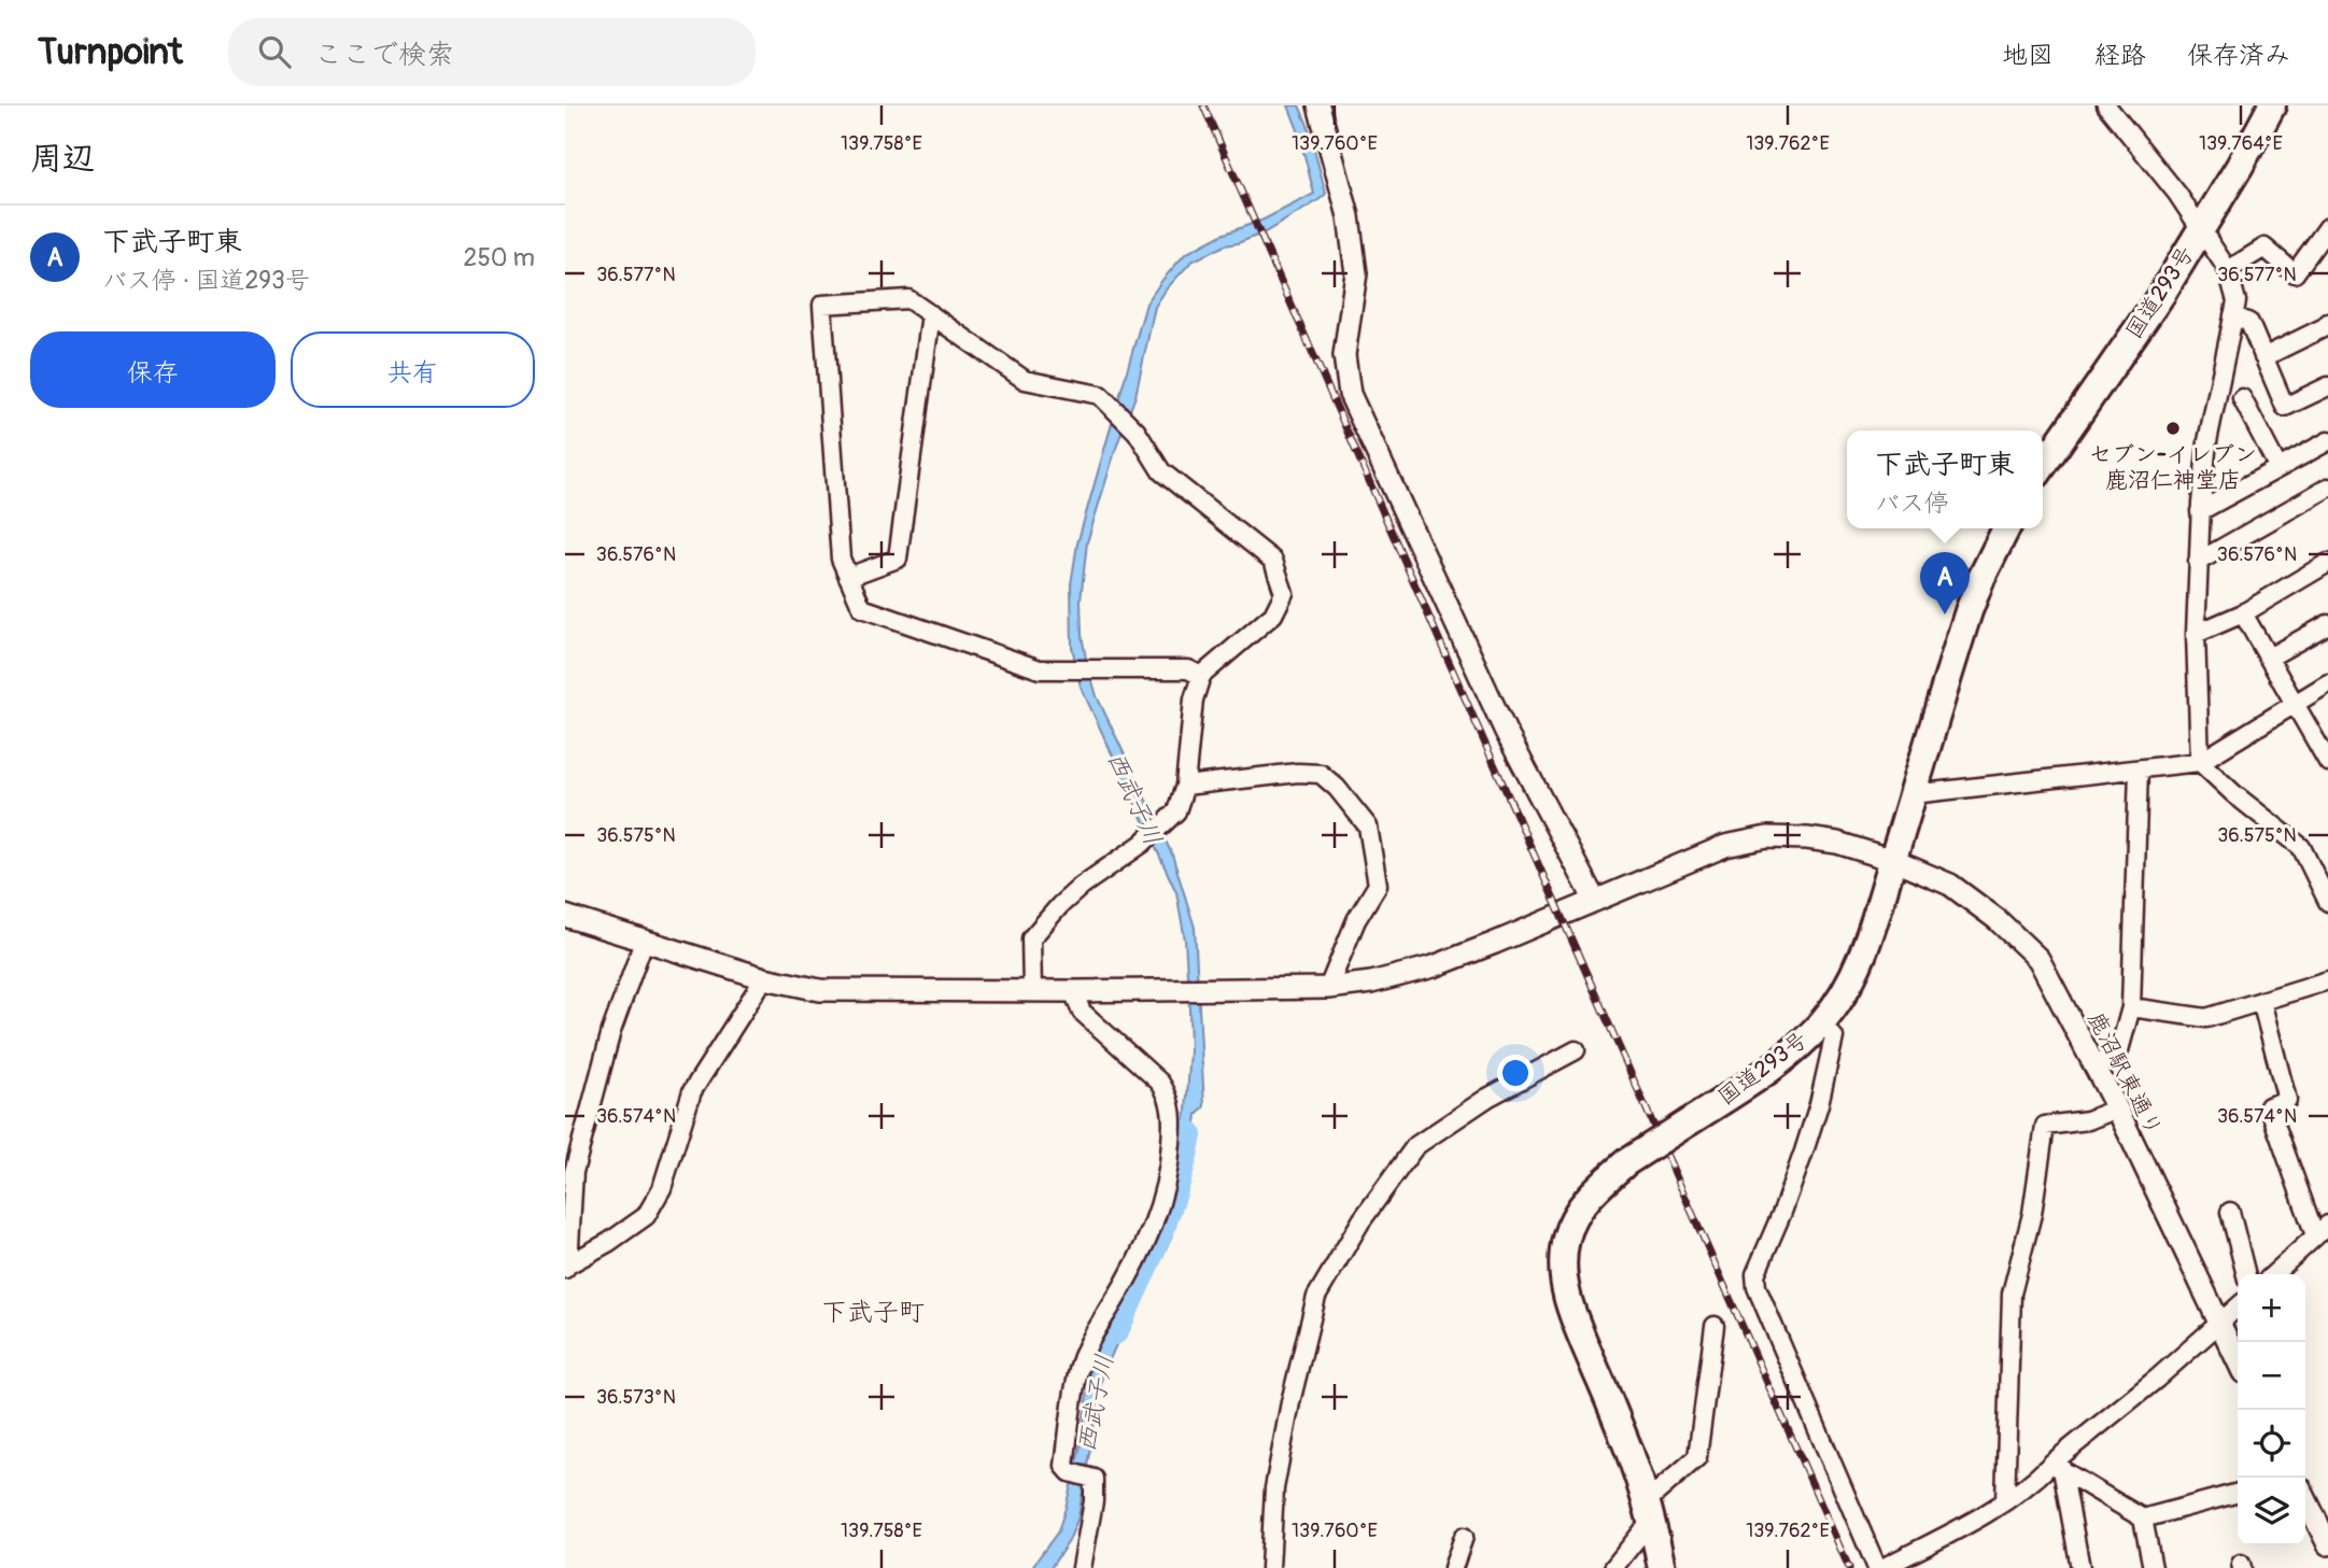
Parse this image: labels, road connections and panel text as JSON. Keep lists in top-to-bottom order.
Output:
{
  "streets": {
    "highway": ["国道293号"],
    "street": ["鹿沼駅東通り"]
  },
  "crossings": [
    ["国道293号", "鹿沼駅東通り"]
  ],
  "districts": ["下武子町"],
  "water": ["西武子川"],
  "places": ["セブン-イレブン 鹿沼仁神堂店"],
  "page": {
    "header": "Turnpoint",
    "search": "ここで検索",
    "nav": ["地図", "経路", "保存済み"],
    "heading": "周辺",
    "list": [
      {
        "mark": "A",
        "name": "下武子町東",
        "note": "バス停 · 国道293号",
        "value": "250 m"
      }
    ],
    "buttons": ["保存", "共有"],
    "popup": ["下武子町東", "バス停"],
    "pins": "A",
    "map_buttons": ["+", "−"]
  },
  "coordinates": [
    "139.758°E",
    "139.760°E",
    "139.762°E",
    "139.764°E",
    "36.577°N",
    "36.576°N",
    "36.575°N",
    "36.574°N",
    "36.573°N"
  ]
}
